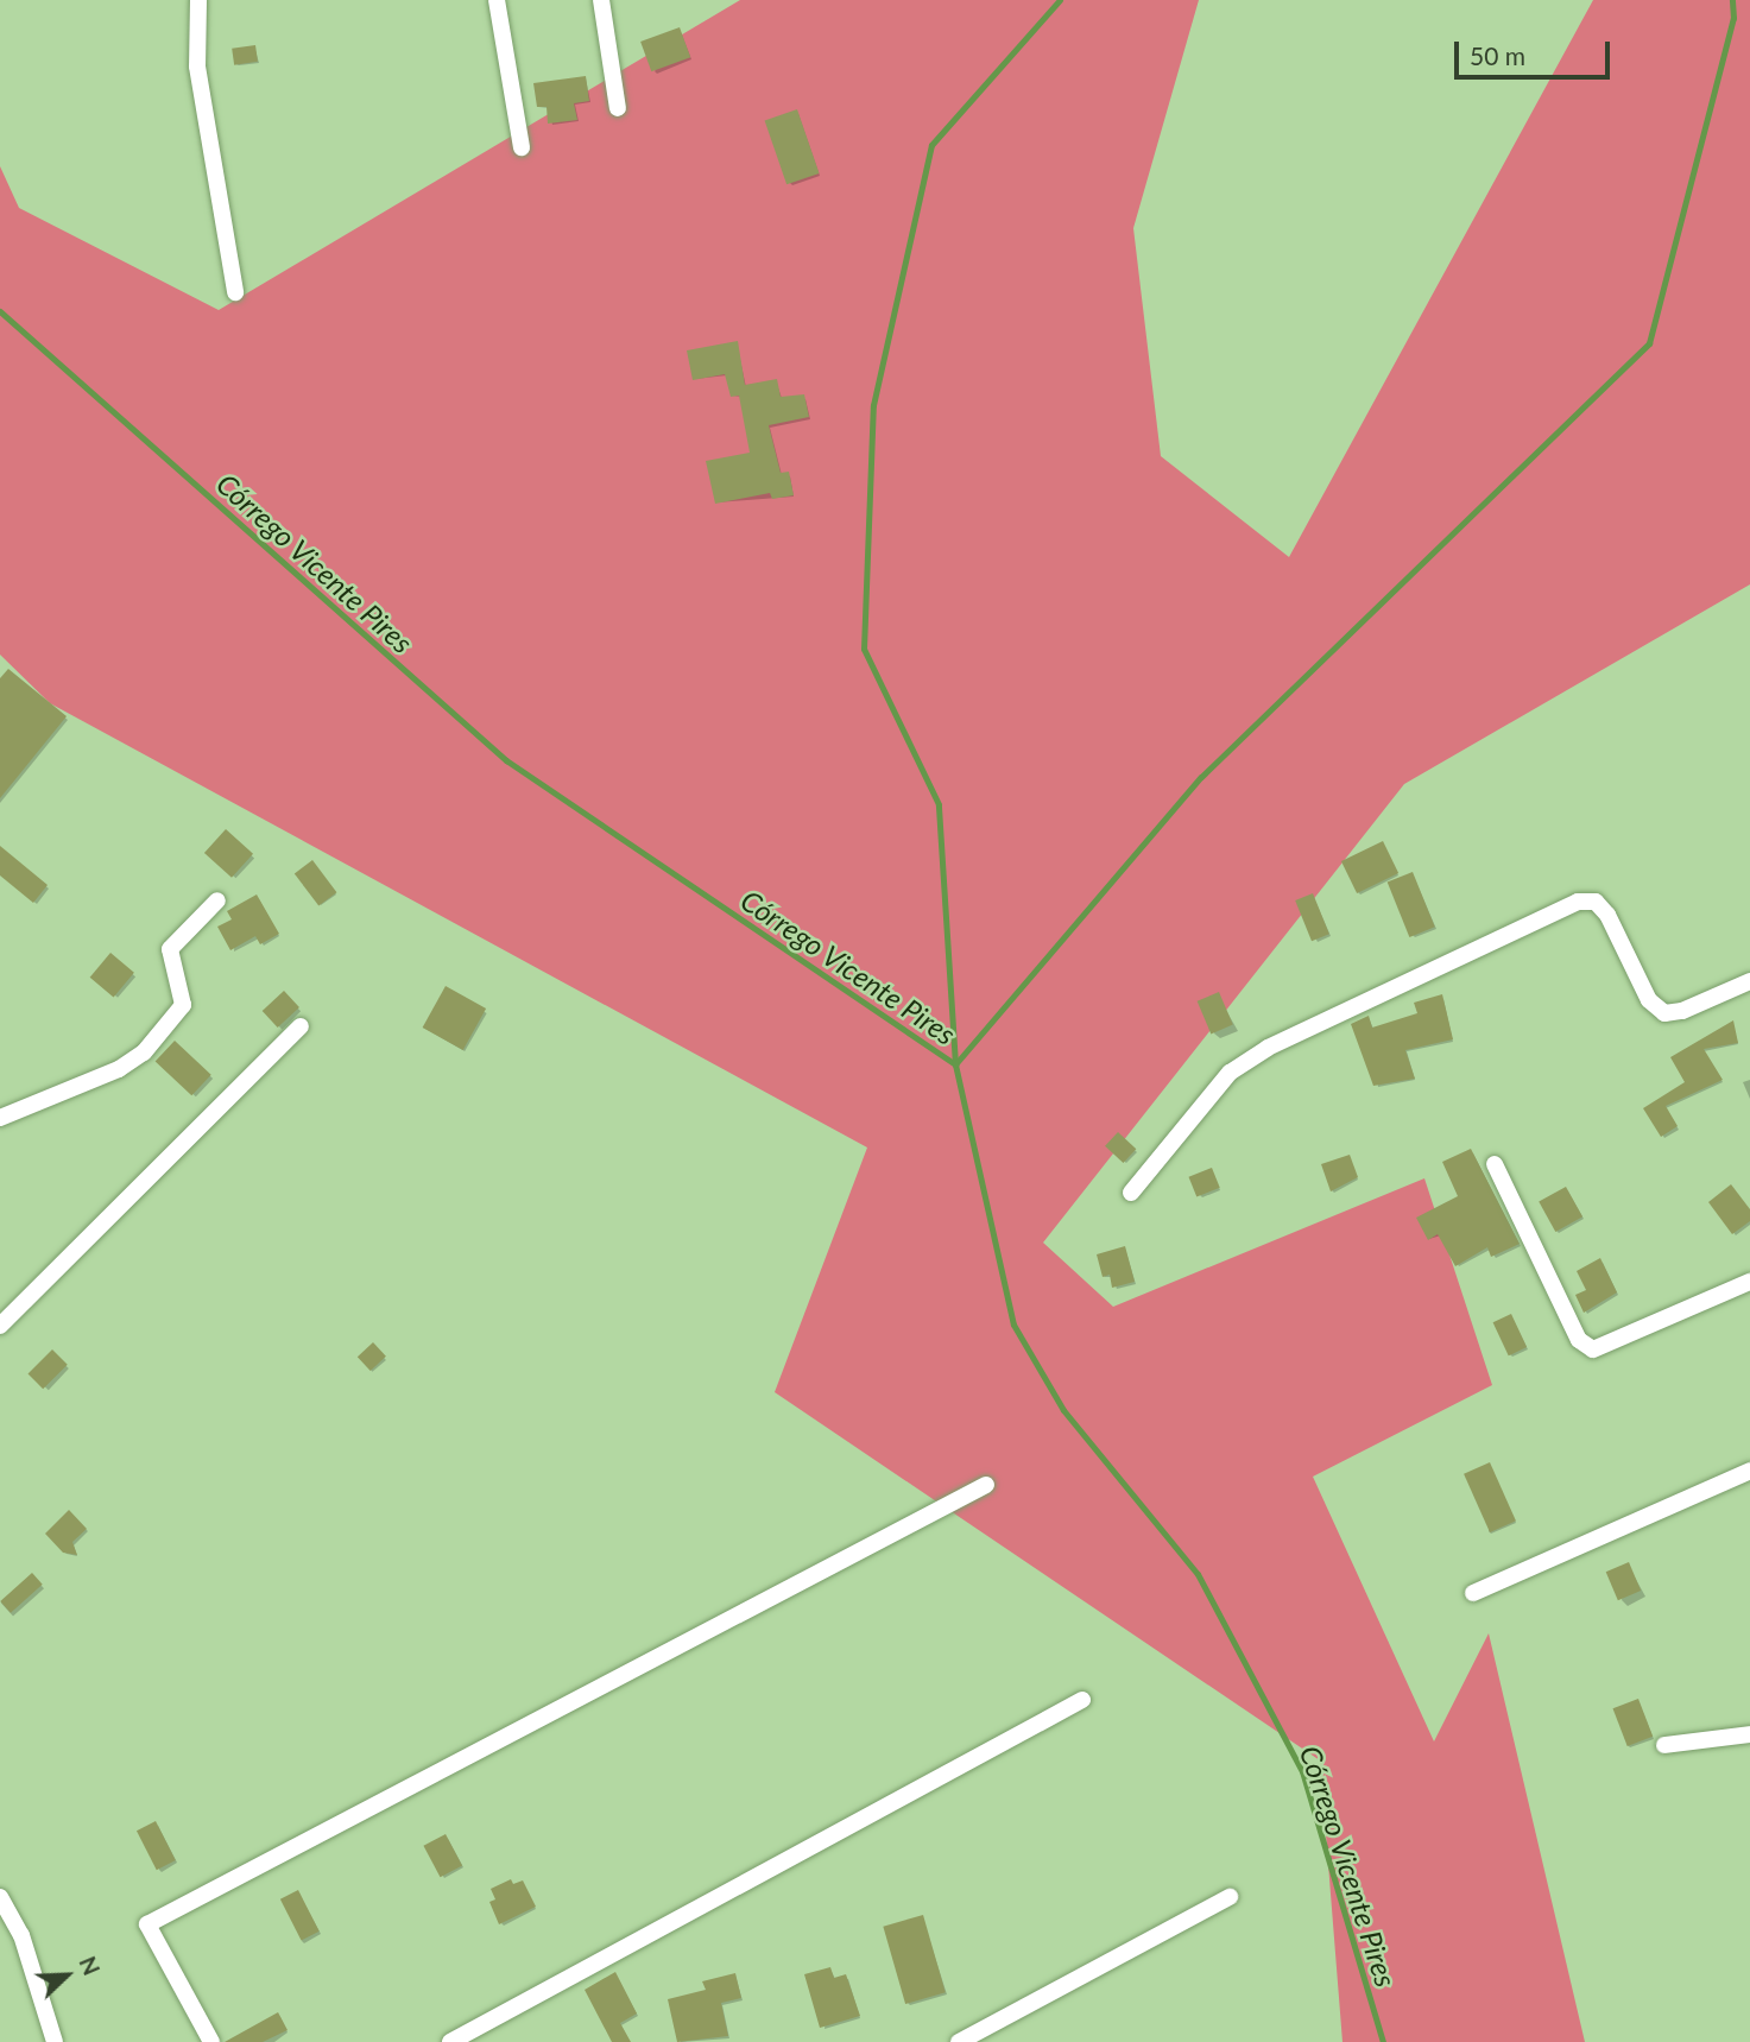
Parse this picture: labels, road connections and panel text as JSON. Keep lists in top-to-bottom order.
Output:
{
  "water": ["Córrego Vicente Pires"],
  "scale_bar": "50 m",
  "north": "top right"
}
